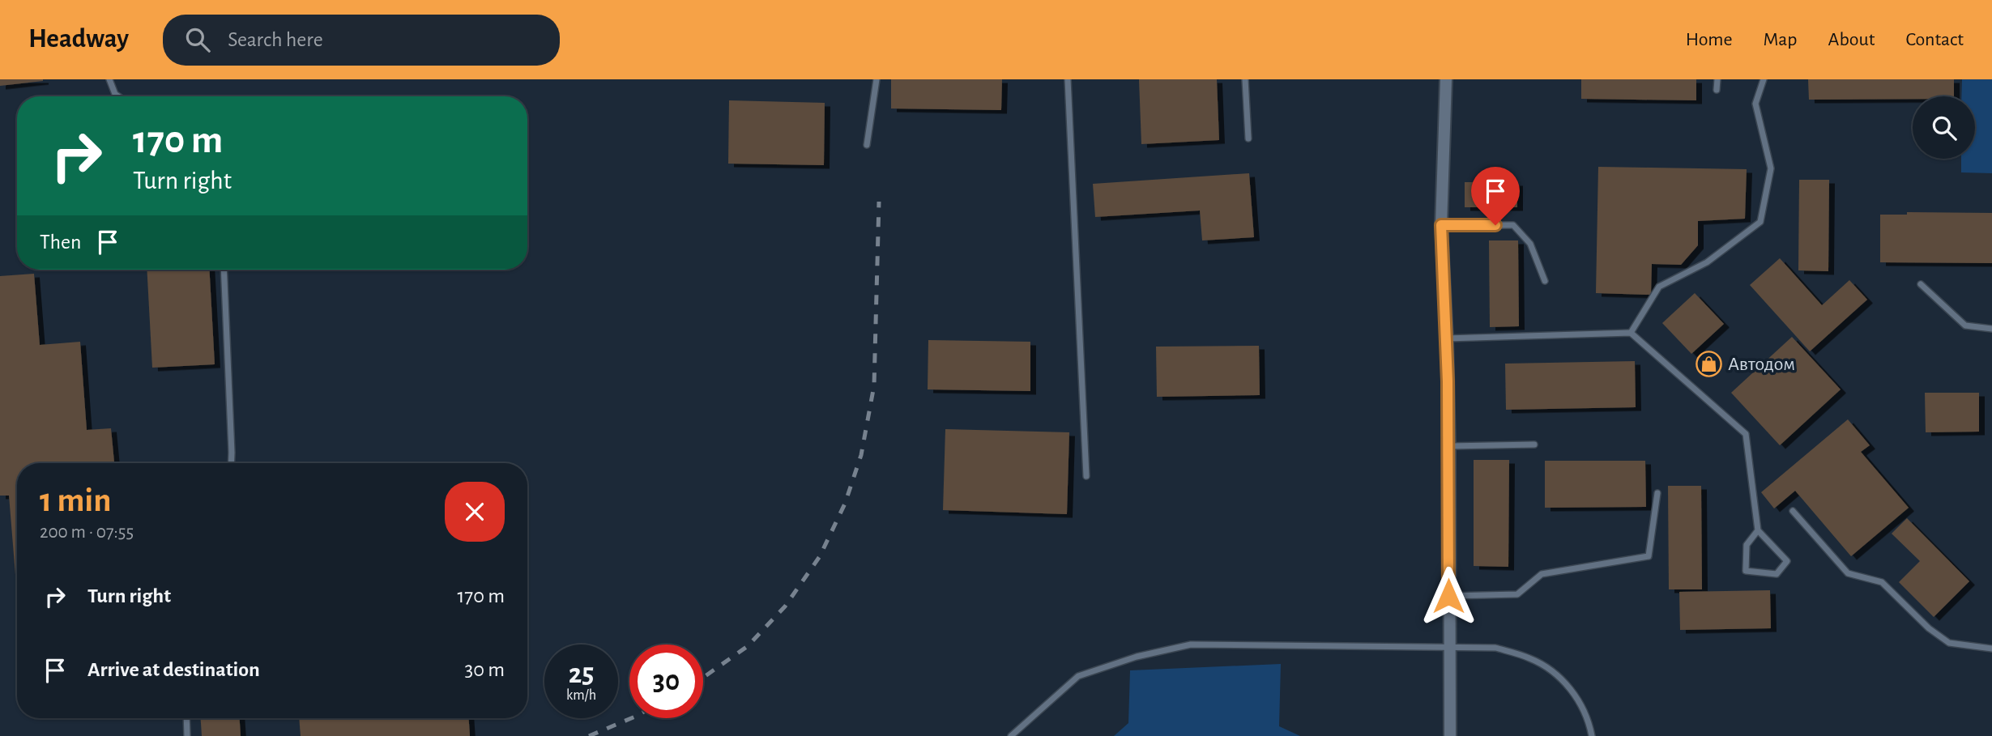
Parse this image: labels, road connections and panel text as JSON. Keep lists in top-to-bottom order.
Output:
{
  "places": {
    "shop": ["Автодом"]
  },
  "page": {
    "header": "Headway",
    "search": "Search here",
    "nav": [
      "Home",
      "Map",
      "About",
      "Contact"
    ],
    "turn": ["170 m", "Turn right"],
    "then": "Then",
    "heading": ["1 min", "200 m · 07:55"],
    "list": [
      {
        "name": "Turn right",
        "value": "170 m"
      },
      {
        "name": "Arrive at destination",
        "value": "30 m"
      }
    ],
    "speed": "25 km/h",
    "limit": "30"
  }
}
